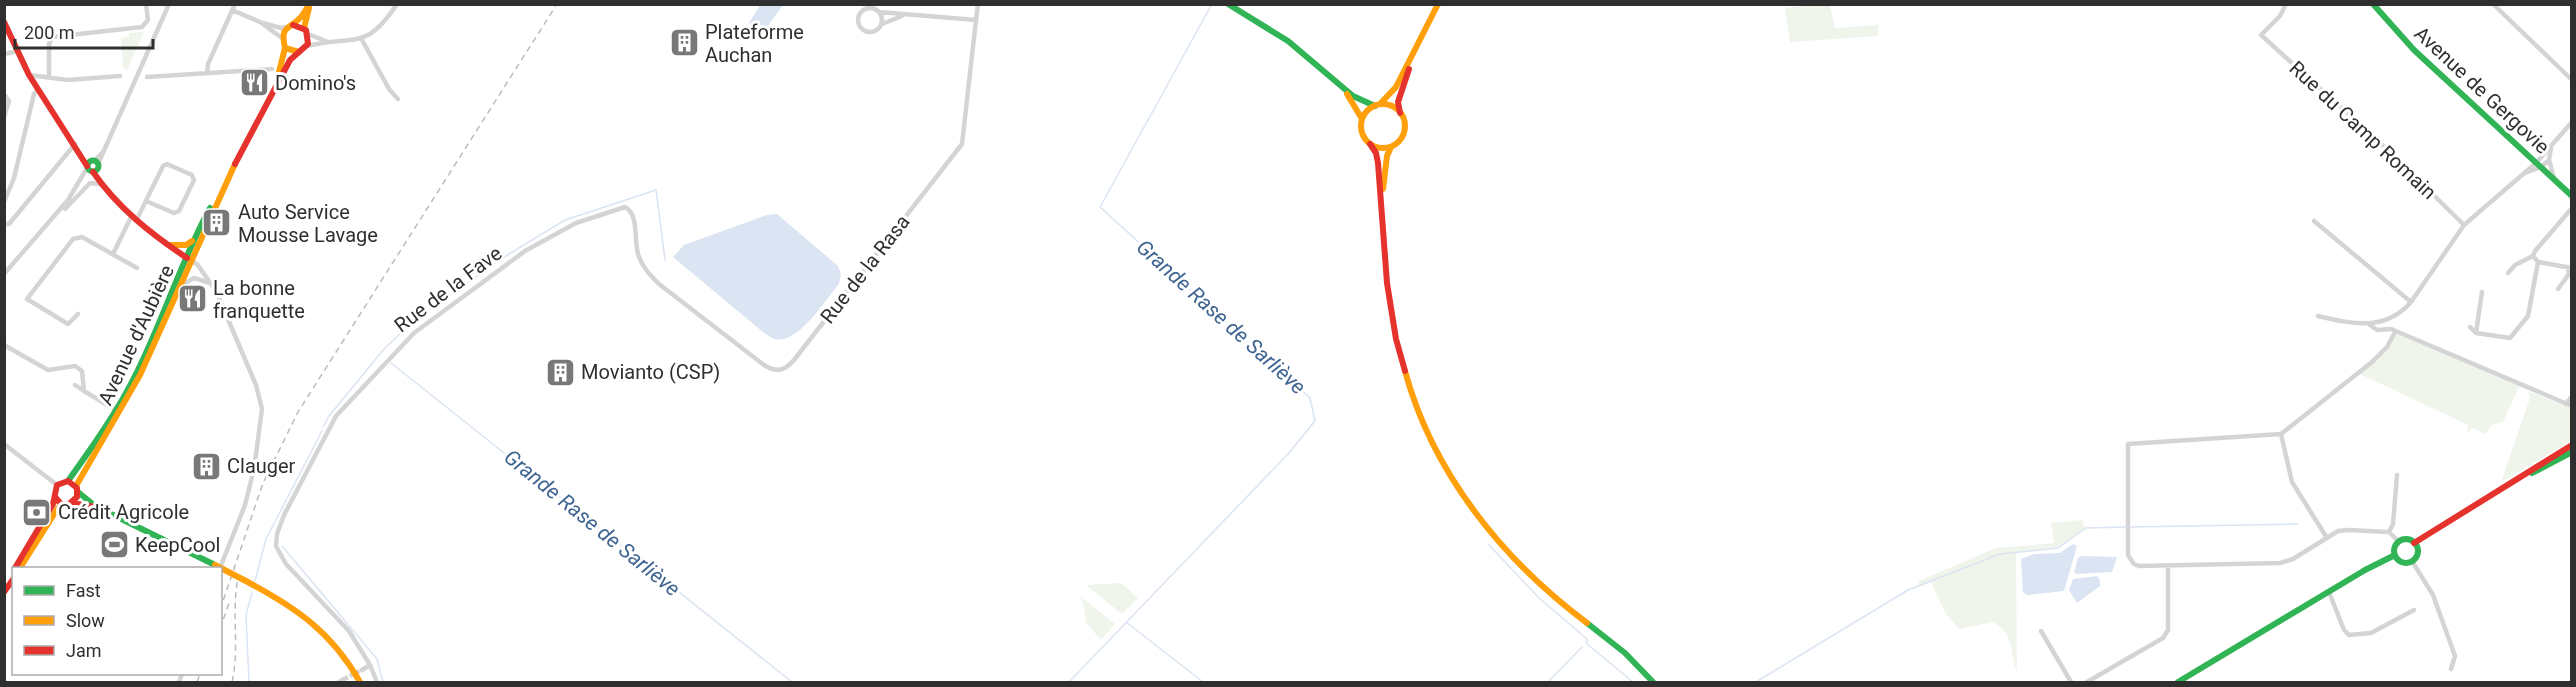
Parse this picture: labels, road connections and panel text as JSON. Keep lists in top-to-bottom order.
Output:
{
  "streets": {
    "main road": ["Avenue de Gergovie", "Avenue d'Aubière"],
    "street": ["Rue du Camp Romain", "Rue de la Rasa", "Rue de la Fave"]
  },
  "crossings": [
    ["Rue de la Rasa", "Rue de la Fave"]
  ],
  "water": ["Grande Rase de Sarliève"],
  "places": {
    "building": [
      "Plateforme Auchan",
      "Auto Service Mousse Lavage",
      "Movianto (CSP)",
      "Clauger"
    ],
    "restaurant": ["Domino's", "La bonne franquette"],
    "bank": ["Crédit Agricole"],
    "sports": ["KeepCool"]
  },
  "legend": ["Fast", "Slow", "Jam"],
  "scale_bar": "200 m"
}
